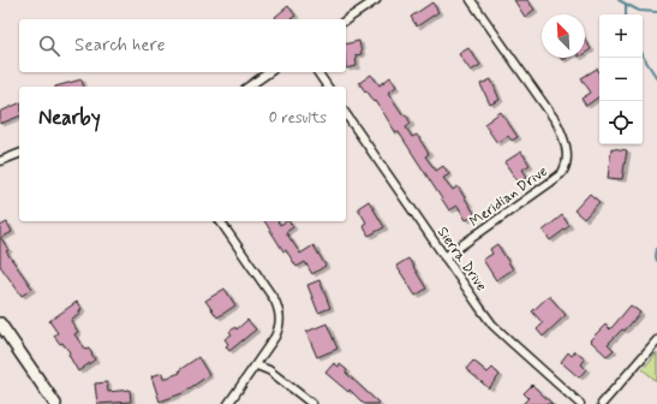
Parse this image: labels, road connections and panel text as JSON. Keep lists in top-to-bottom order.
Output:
{
  "streets": {
    "street": ["Meridian Drive", "Sierra Drive"]
  },
  "crossings": [
    ["Meridian Drive", "Sierra Drive"]
  ],
  "north": "top left",
  "page": {
    "map_buttons": ["+", "−"],
    "search": "Search here",
    "heading": ["Nearby", "0 results"]
  }
}
